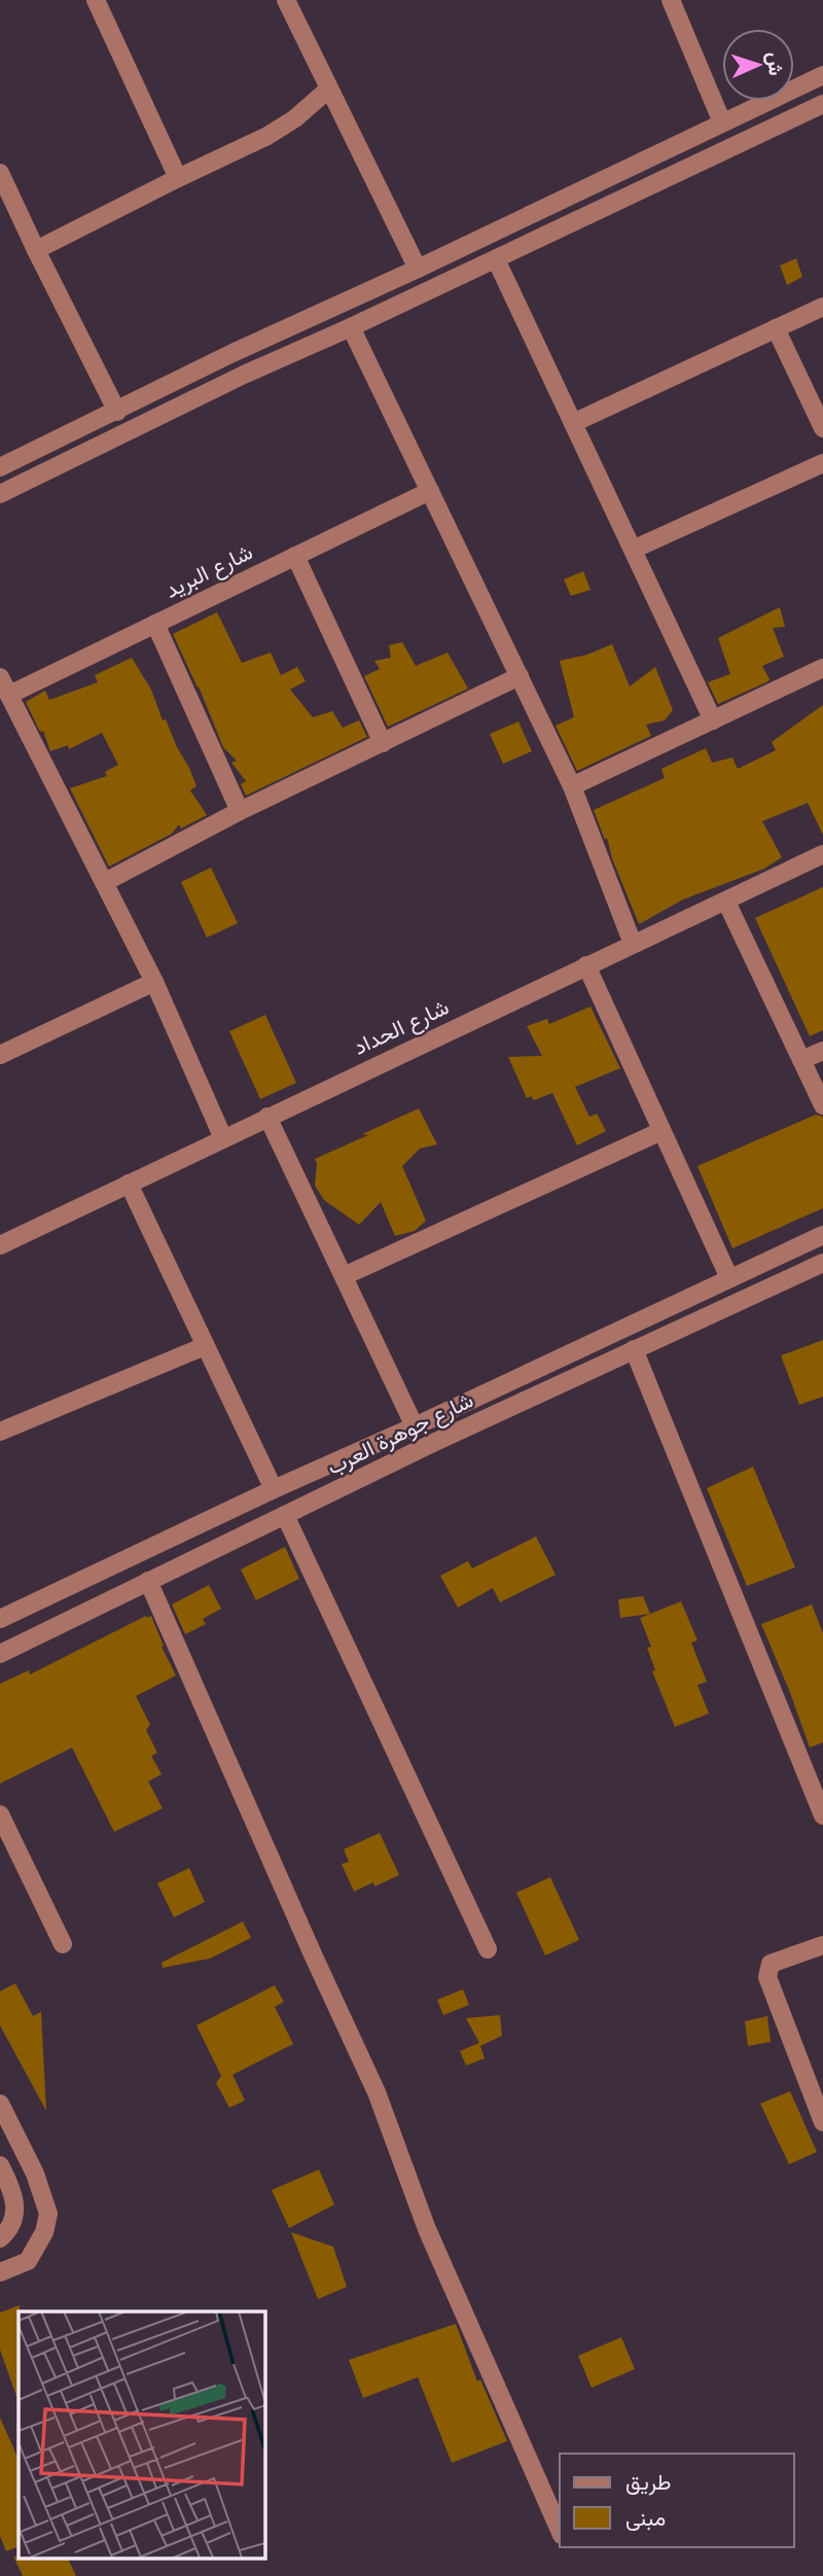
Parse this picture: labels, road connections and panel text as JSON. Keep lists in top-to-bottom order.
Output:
{
  "streets": {
    "street": ["شارع البريد", "شارع الحداد", "شارع جوهرة العرب"]
  },
  "legend": ["طريق", "مبنى"],
  "north": "right"
}
